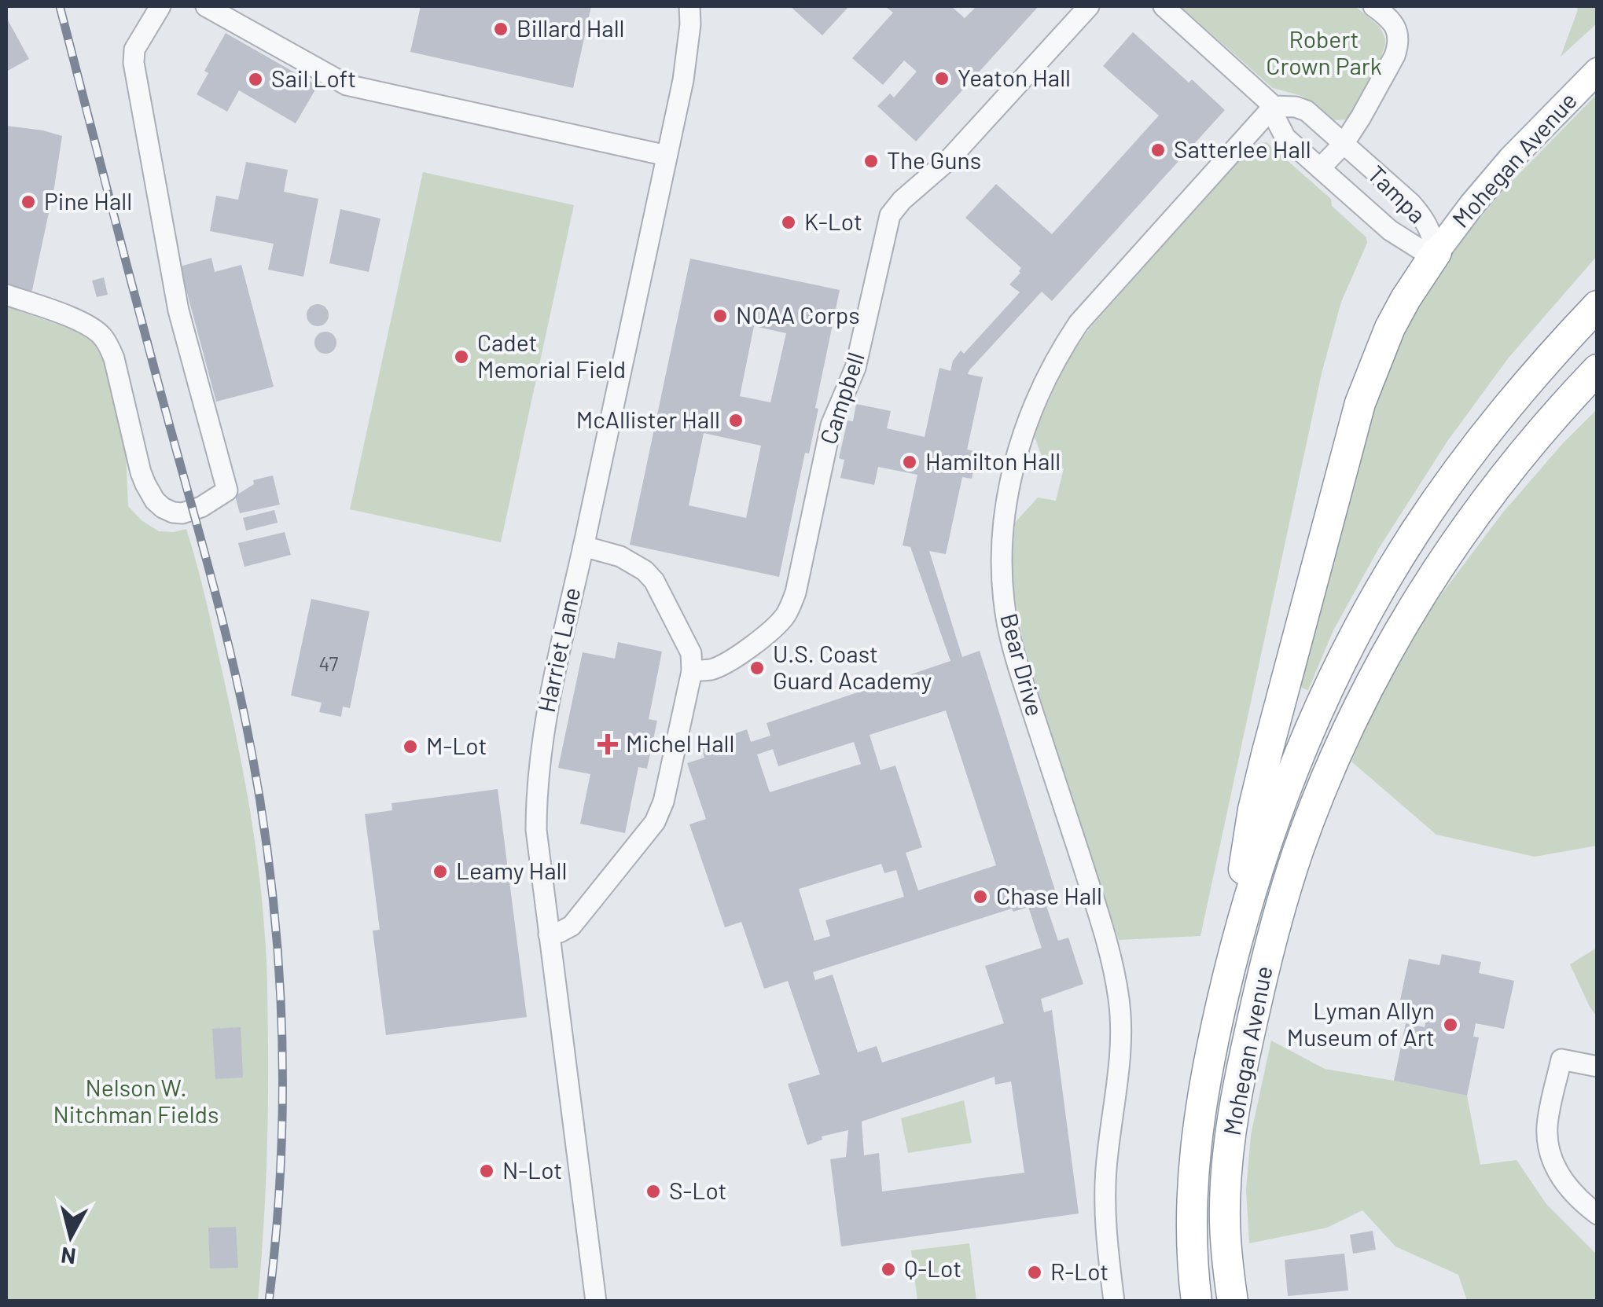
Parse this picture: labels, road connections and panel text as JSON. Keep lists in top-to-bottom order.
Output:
{
  "streets": {
    "highway": ["Mohegan Avenue"],
    "street": [
      "Tampa",
      "Campbell",
      "Harriet Lane",
      "Bear Drive"
    ]
  },
  "crossings": [
    ["Mohegan Avenue", "Tampa"],
    ["Tampa", "Bear Drive"]
  ],
  "parks": ["Robert Crown Park", "Nelson W. Nitchman Fields"],
  "places": {
    "other": [
      "Billard Hall",
      "Yeaton Hall",
      "Sail Loft",
      "Satterlee Hall",
      "The Guns",
      "Pine Hall",
      "K-Lot",
      "NOAA Corps",
      "Cadet Memorial Field",
      "McAllister Hall",
      "Hamilton Hall",
      "U.S. Coast Guard Academy",
      "M-Lot",
      "Leamy Hall",
      "Chase Hall",
      "Lyman Allyn Museum of Art",
      "N-Lot",
      "S-Lot",
      "Q-Lot",
      "R-Lot"
    ],
    "health": ["Michel Hall"]
  },
  "house_numbers": ["47"],
  "north": "bottom"
}
